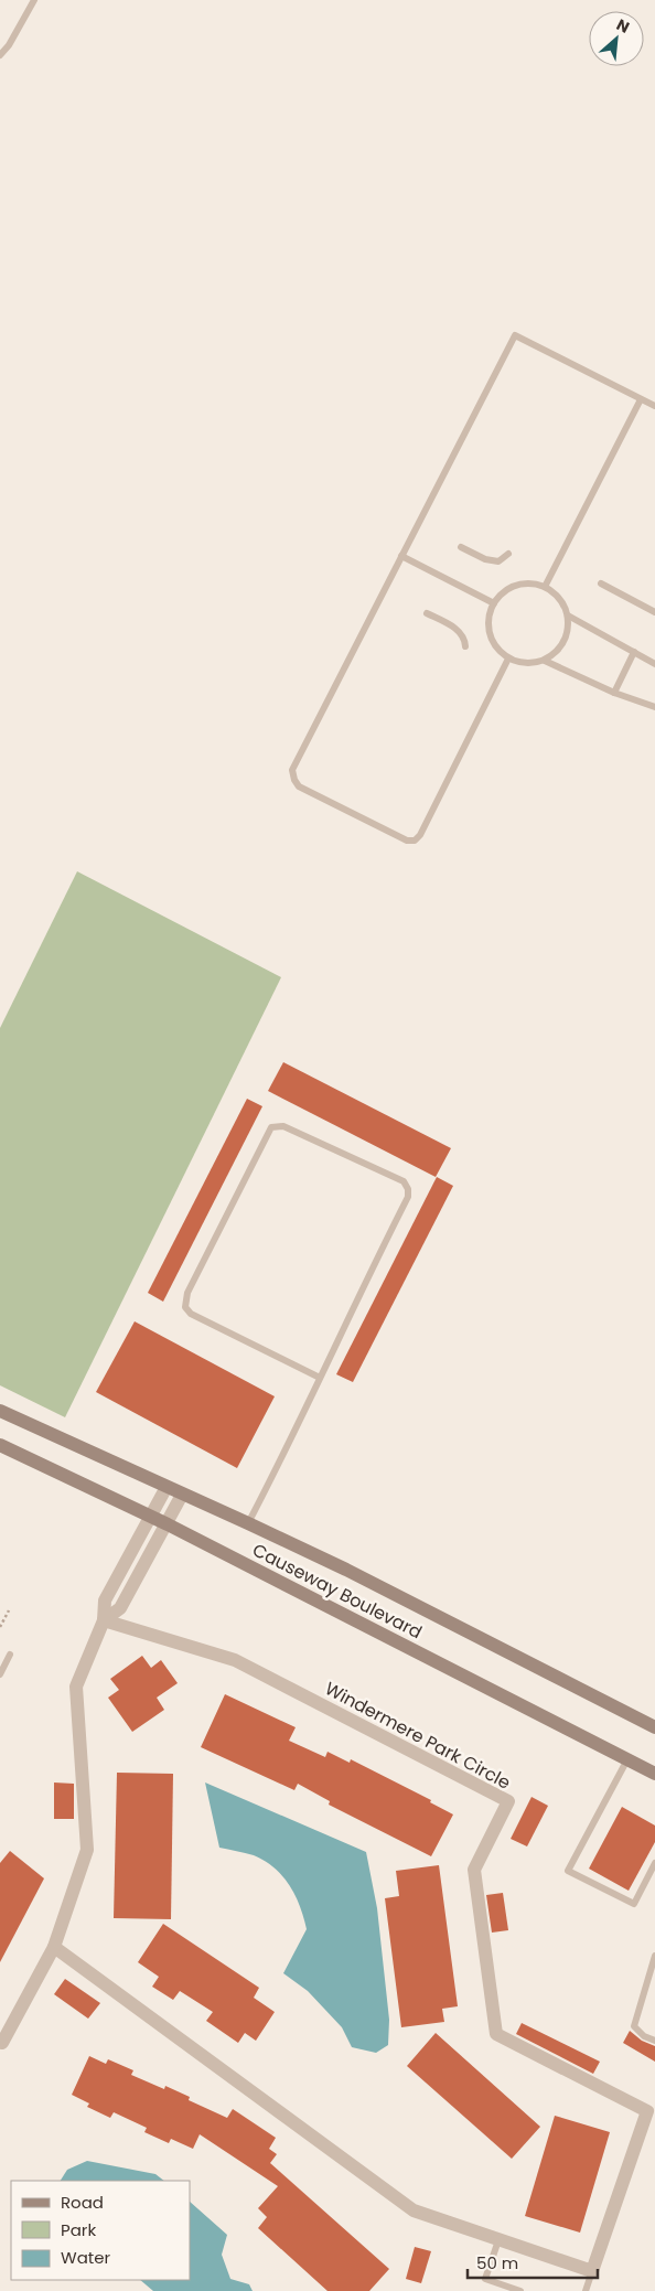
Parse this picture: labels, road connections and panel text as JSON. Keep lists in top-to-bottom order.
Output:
{
  "streets": {
    "main road": ["Causeway Boulevard"],
    "street": ["Windermere Park Circle"]
  },
  "legend": ["Road", "Park", "Water"],
  "scale_bar": "50 m",
  "north": "top right"
}
